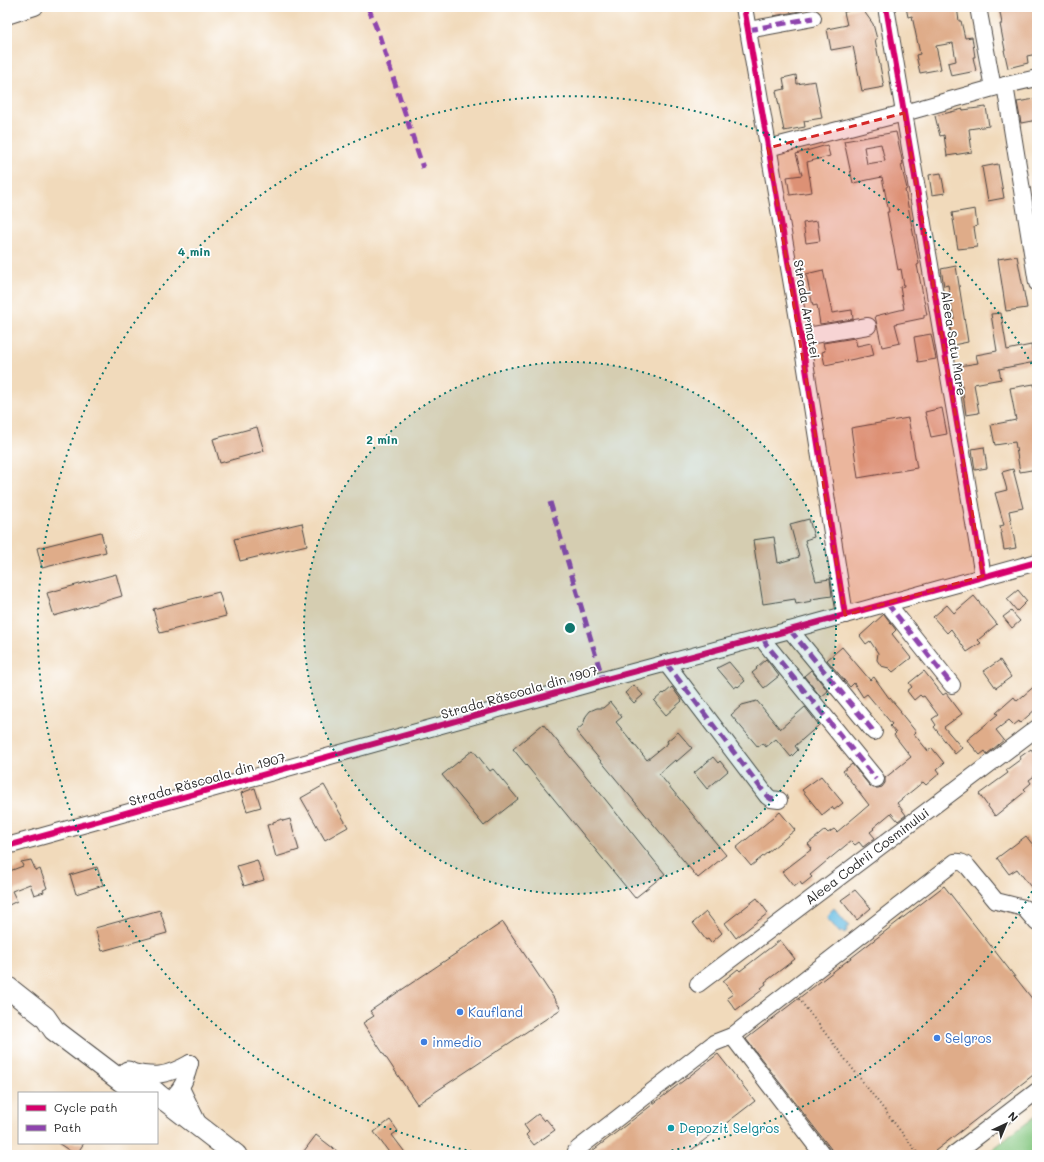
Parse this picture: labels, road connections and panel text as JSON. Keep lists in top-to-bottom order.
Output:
{
  "streets": {
    "street": [
      "Strada Armatei",
      "Aleea Satu Mare",
      "Strada Răscoala din 1907",
      "Aleea Codrii Cosminului"
    ]
  },
  "crossings": [
    ["Strada Armatei", "Strada Răscoala din 1907"],
    ["Aleea Satu Mare", "Strada Răscoala din 1907"]
  ],
  "places": [
    "Kaufland",
    "Selgros",
    "inmedio",
    "Depozit Selgros"
  ],
  "legend": ["Cycle path", "Path"],
  "north": "top right",
  "rings": ["4 min", "2 min"]
}
